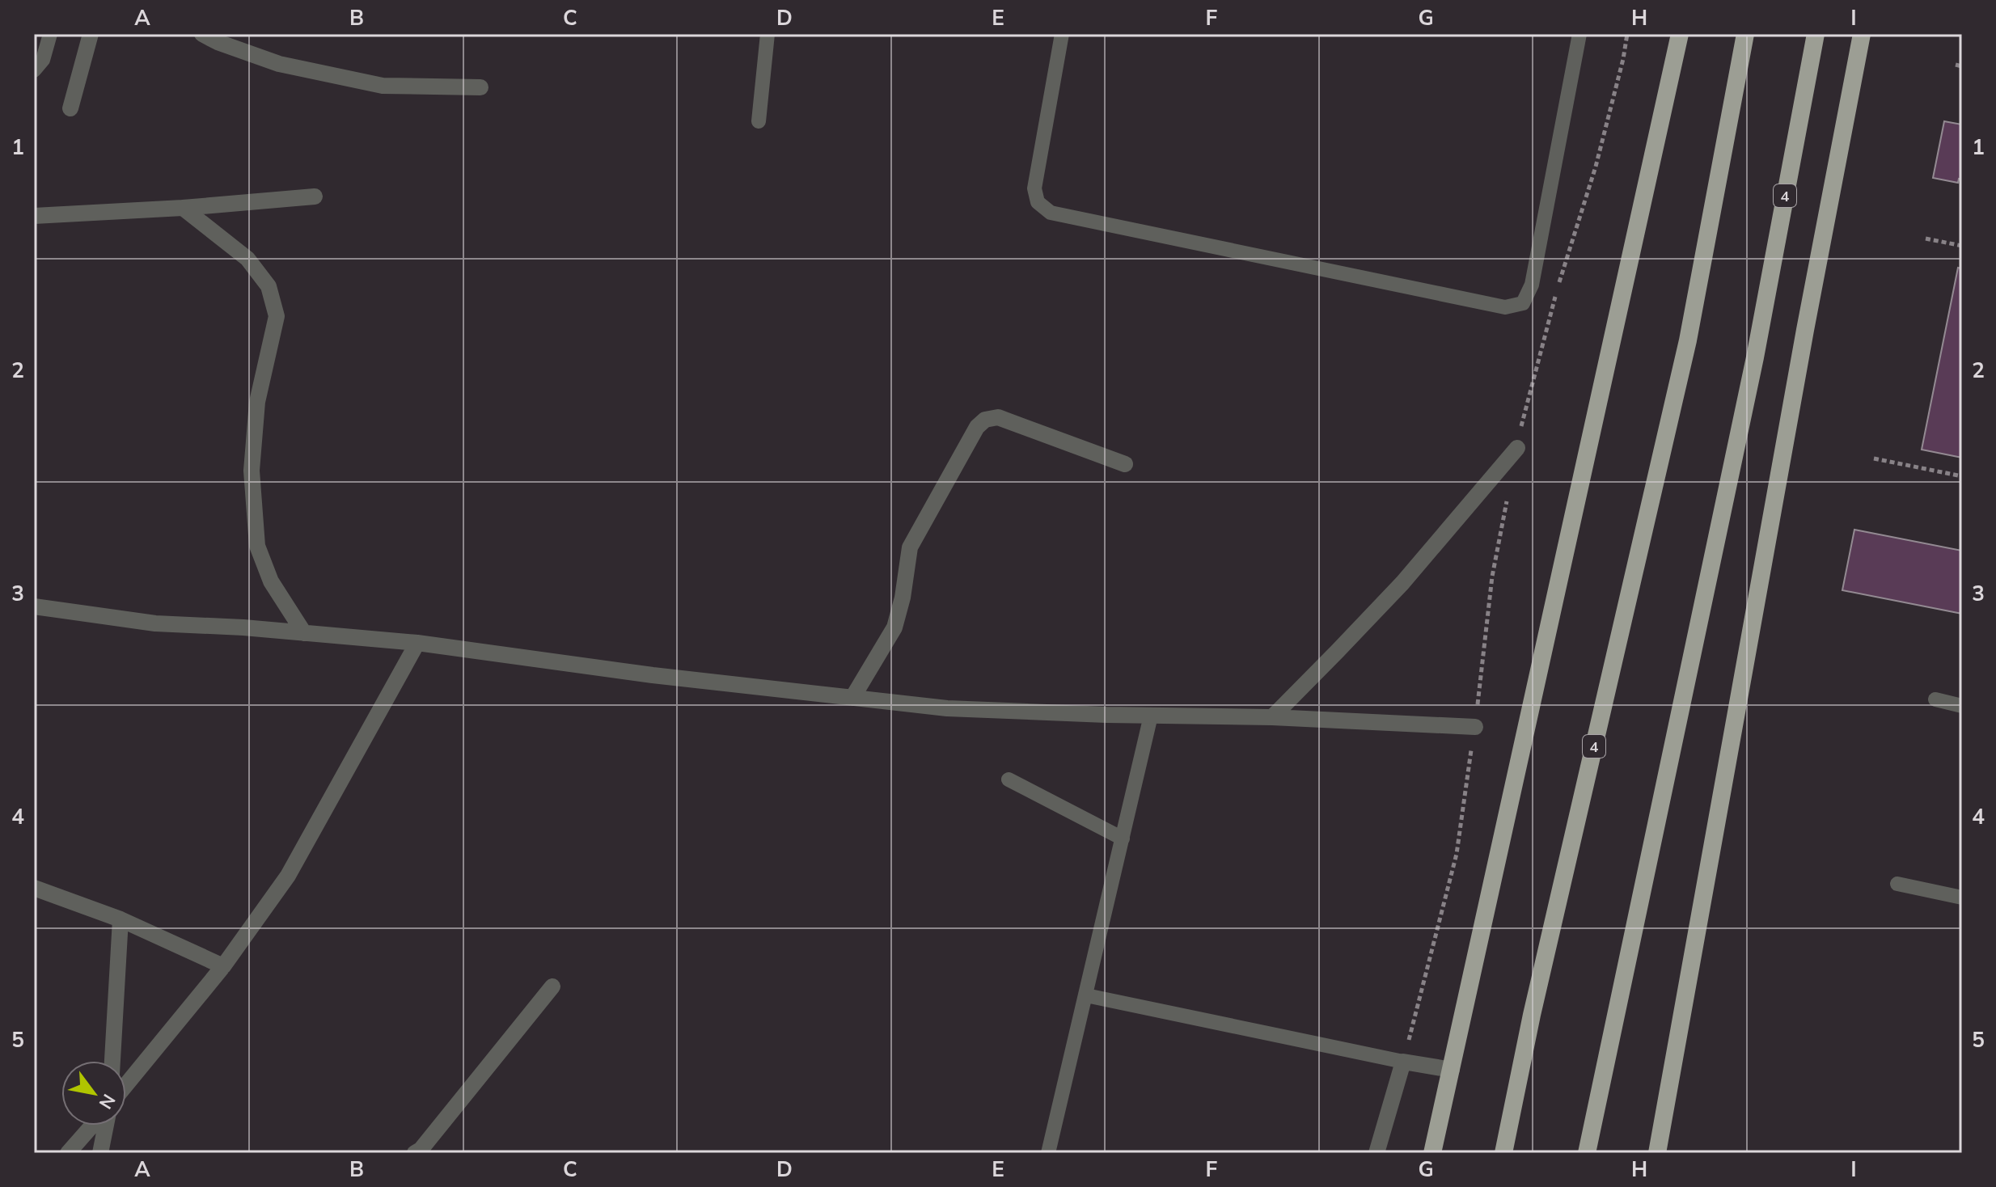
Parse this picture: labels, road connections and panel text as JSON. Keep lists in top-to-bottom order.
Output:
{
  "streets": {
    "highway": ["4"]
  },
  "north": "bottom right",
  "grid": {
    "columns": [
      "A",
      "B",
      "C",
      "D",
      "E",
      "F",
      "G",
      "H",
      "I"
    ],
    "rows": [
      "1",
      "2",
      "3",
      "4",
      "5"
    ]
  }
}
